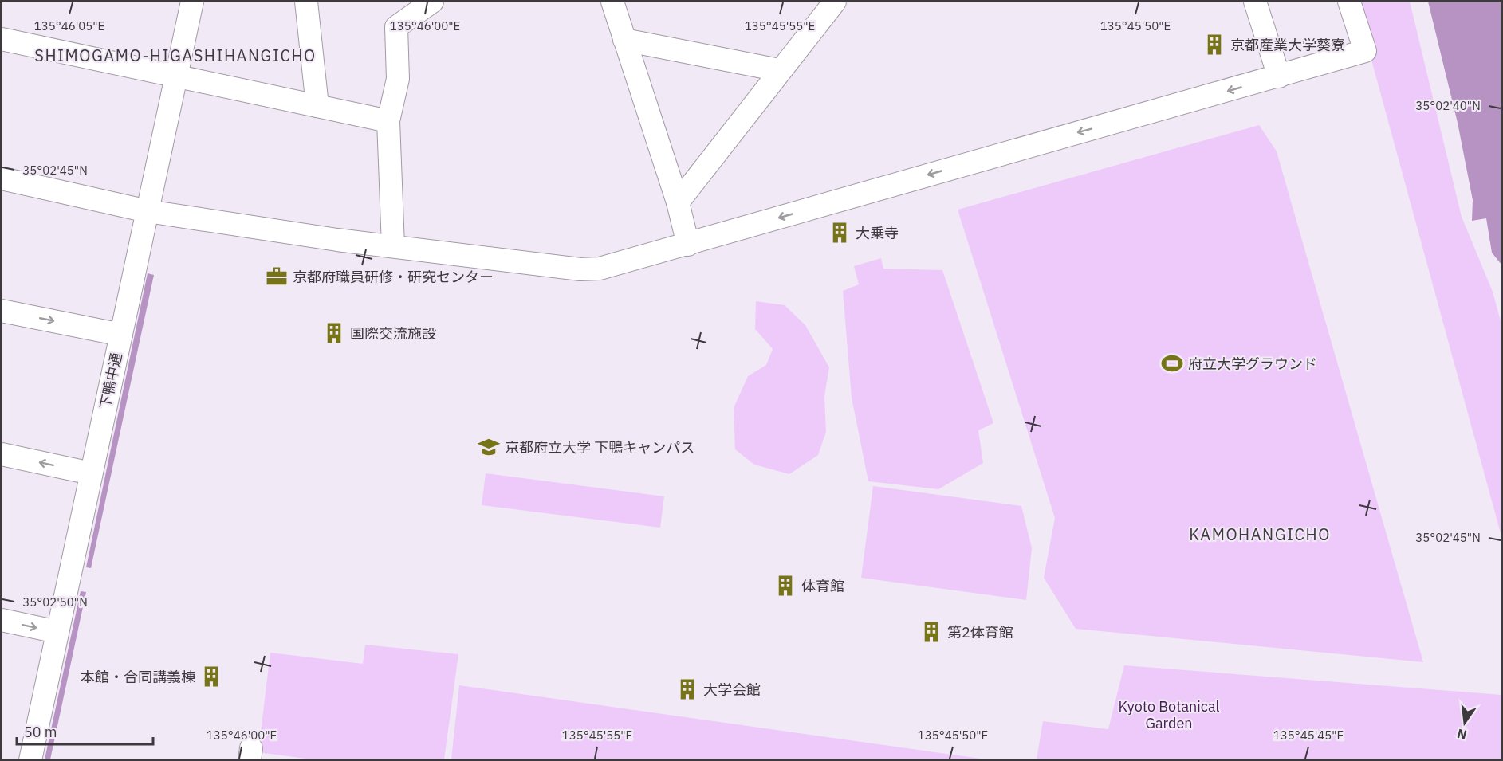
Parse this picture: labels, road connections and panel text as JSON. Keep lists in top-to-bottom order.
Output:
{
  "streets": {
    "street": ["下鴨中通"]
  },
  "districts": ["SHIMOGAMO-HIGASHIHANGICHO", "KAMOHANGICHO"],
  "parks": ["Kyoto Botanical Garden"],
  "places": {
    "building": [
      "京都産業大学葵寮",
      "大乗寺",
      "国際交流施設",
      "体育館",
      "第2体育館",
      "本館・合同講義棟",
      "大学会館"
    ],
    "office": ["京都府職員研修・研究センター"],
    "sports": ["府立大学グラウンド"],
    "school or university": ["京都府立大学 下鴨キャンパス"]
  },
  "scale_bar": "50 m",
  "north": "bottom",
  "coordinates": [
    "135°46'05\"E",
    "135°46'00\"E",
    "135°45'55\"E",
    "135°45'50\"E",
    "35°02'40\"N",
    "35°02'45\"N",
    "35°02'50\"N",
    "135°45'45\"E"
  ]
}
